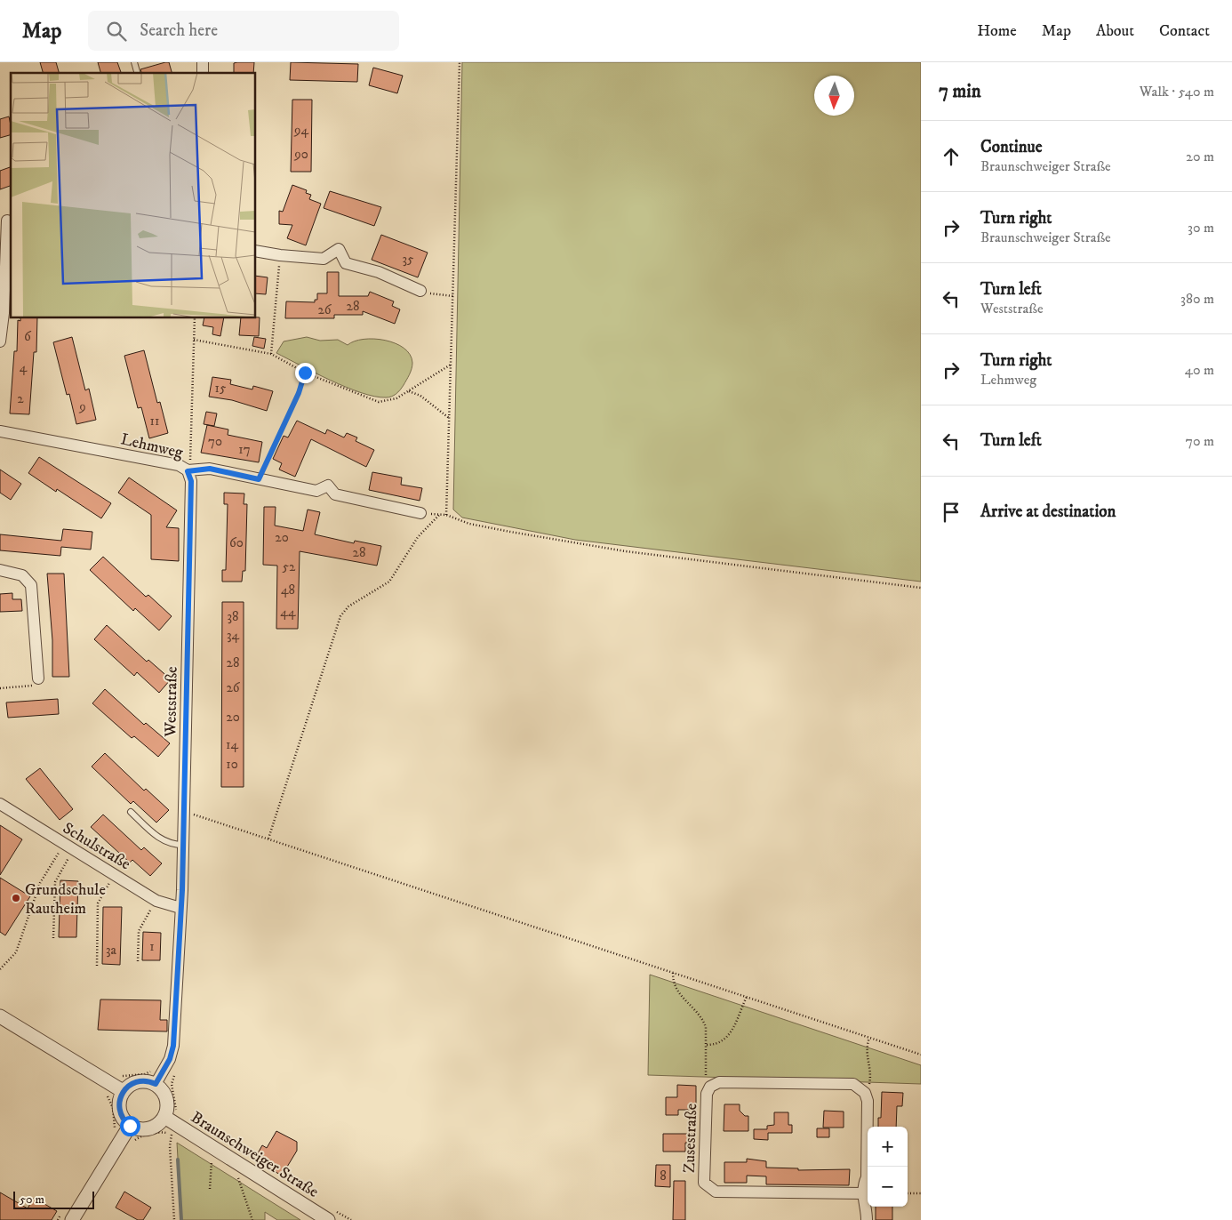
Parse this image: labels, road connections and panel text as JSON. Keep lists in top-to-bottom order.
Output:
{
  "streets": {
    "street": [
      "Lehmweg",
      "Weststraße",
      "Schulstraße",
      "Zusestraße",
      "Braunschweiger Straße"
    ]
  },
  "crossings": [
    ["Lehmweg", "Weststraße"],
    ["Weststraße", "Schulstraße"],
    ["Weststraße", "Braunschweiger Straße"]
  ],
  "places": ["Grundschule Rautheim"],
  "house_numbers": [
    "94",
    "90",
    "35",
    "28",
    "26",
    "6",
    "4",
    "15",
    "2",
    "9",
    "11",
    "70",
    "17",
    "20",
    "60",
    "28",
    "52",
    "48",
    "44",
    "38",
    "34",
    "28",
    "26",
    "20",
    "14",
    "10",
    "1",
    "3a",
    "8"
  ],
  "scale_bar": "50 m",
  "north": "bottom",
  "page": {
    "header": "Map",
    "search": "Search here",
    "nav": [
      "Home",
      "Map",
      "About",
      "Contact"
    ],
    "heading": ["7 min", "Walk · 540 m"],
    "list": [
      ["Continue", "Braunschweiger Straße", "20 m"],
      ["Turn right", "Braunschweiger Straße", "30 m"],
      ["Turn left", "Weststraße", "380 m"],
      ["Turn right", "Lehmweg", "40 m"],
      ["Turn left", "70 m"],
      "Arrive at destination"
    ],
    "map_buttons": ["+", "−"],
    "scale": "50 m"
  }
}
